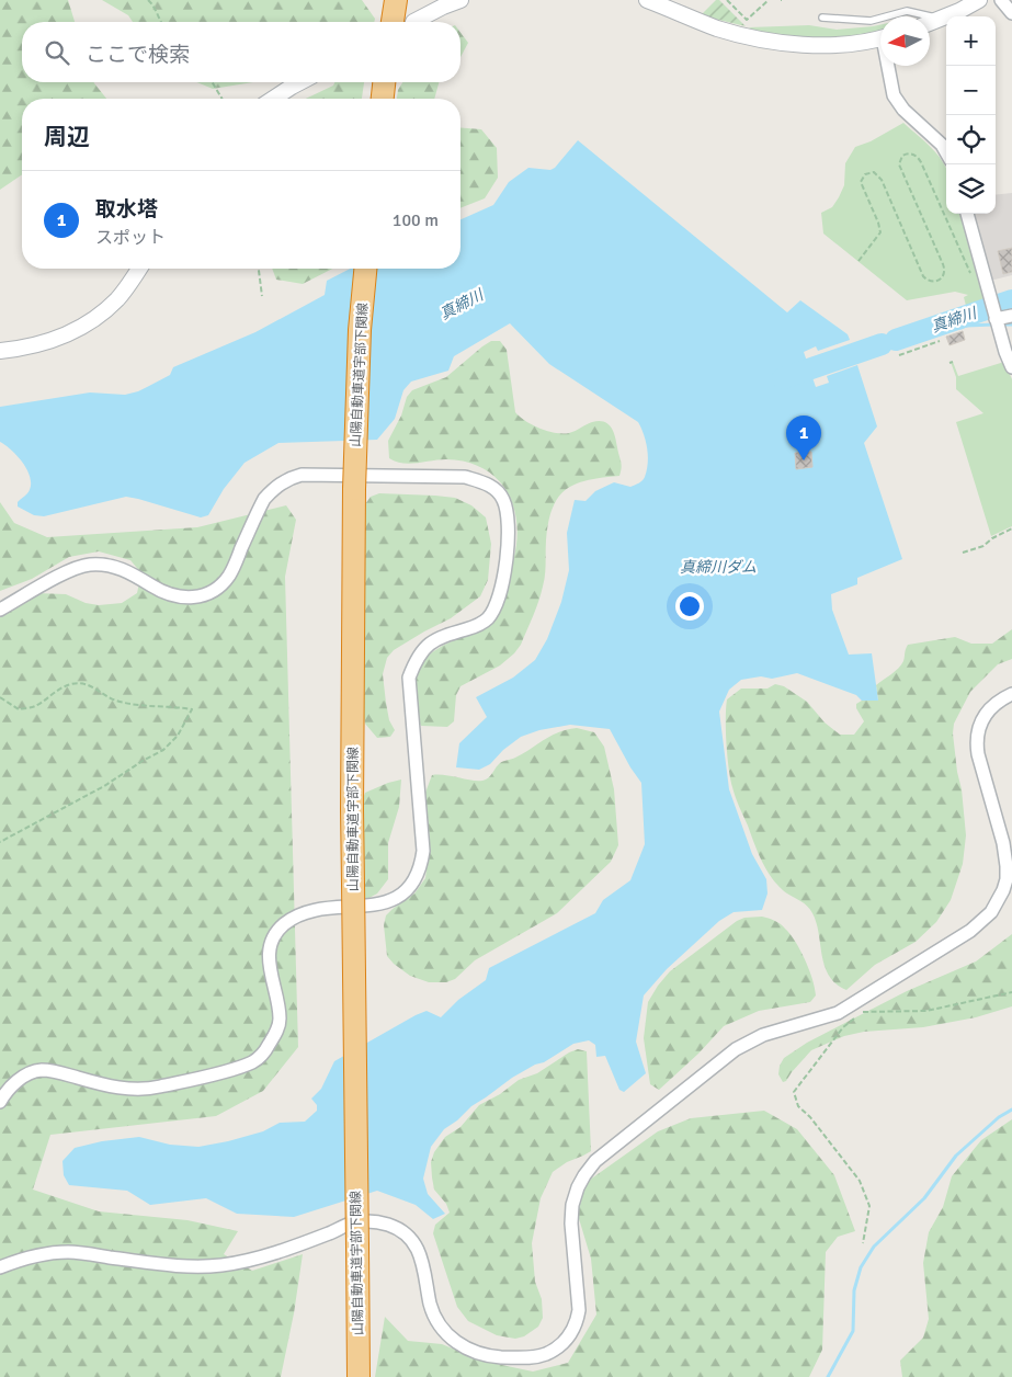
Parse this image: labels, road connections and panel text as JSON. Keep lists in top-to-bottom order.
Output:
{
  "streets": {
    "highway": ["山陽自動車道宇部下関線"]
  },
  "water": ["真締川", "真締川ダム"],
  "north": "left",
  "page": {
    "map_buttons": ["+", "−"],
    "search": "ここで検索",
    "heading": "周辺",
    "list": [
      {
        "mark": "1",
        "name": "取水塔",
        "note": "スポット",
        "value": "100 m"
      }
    ],
    "pins": "1"
  }
}
